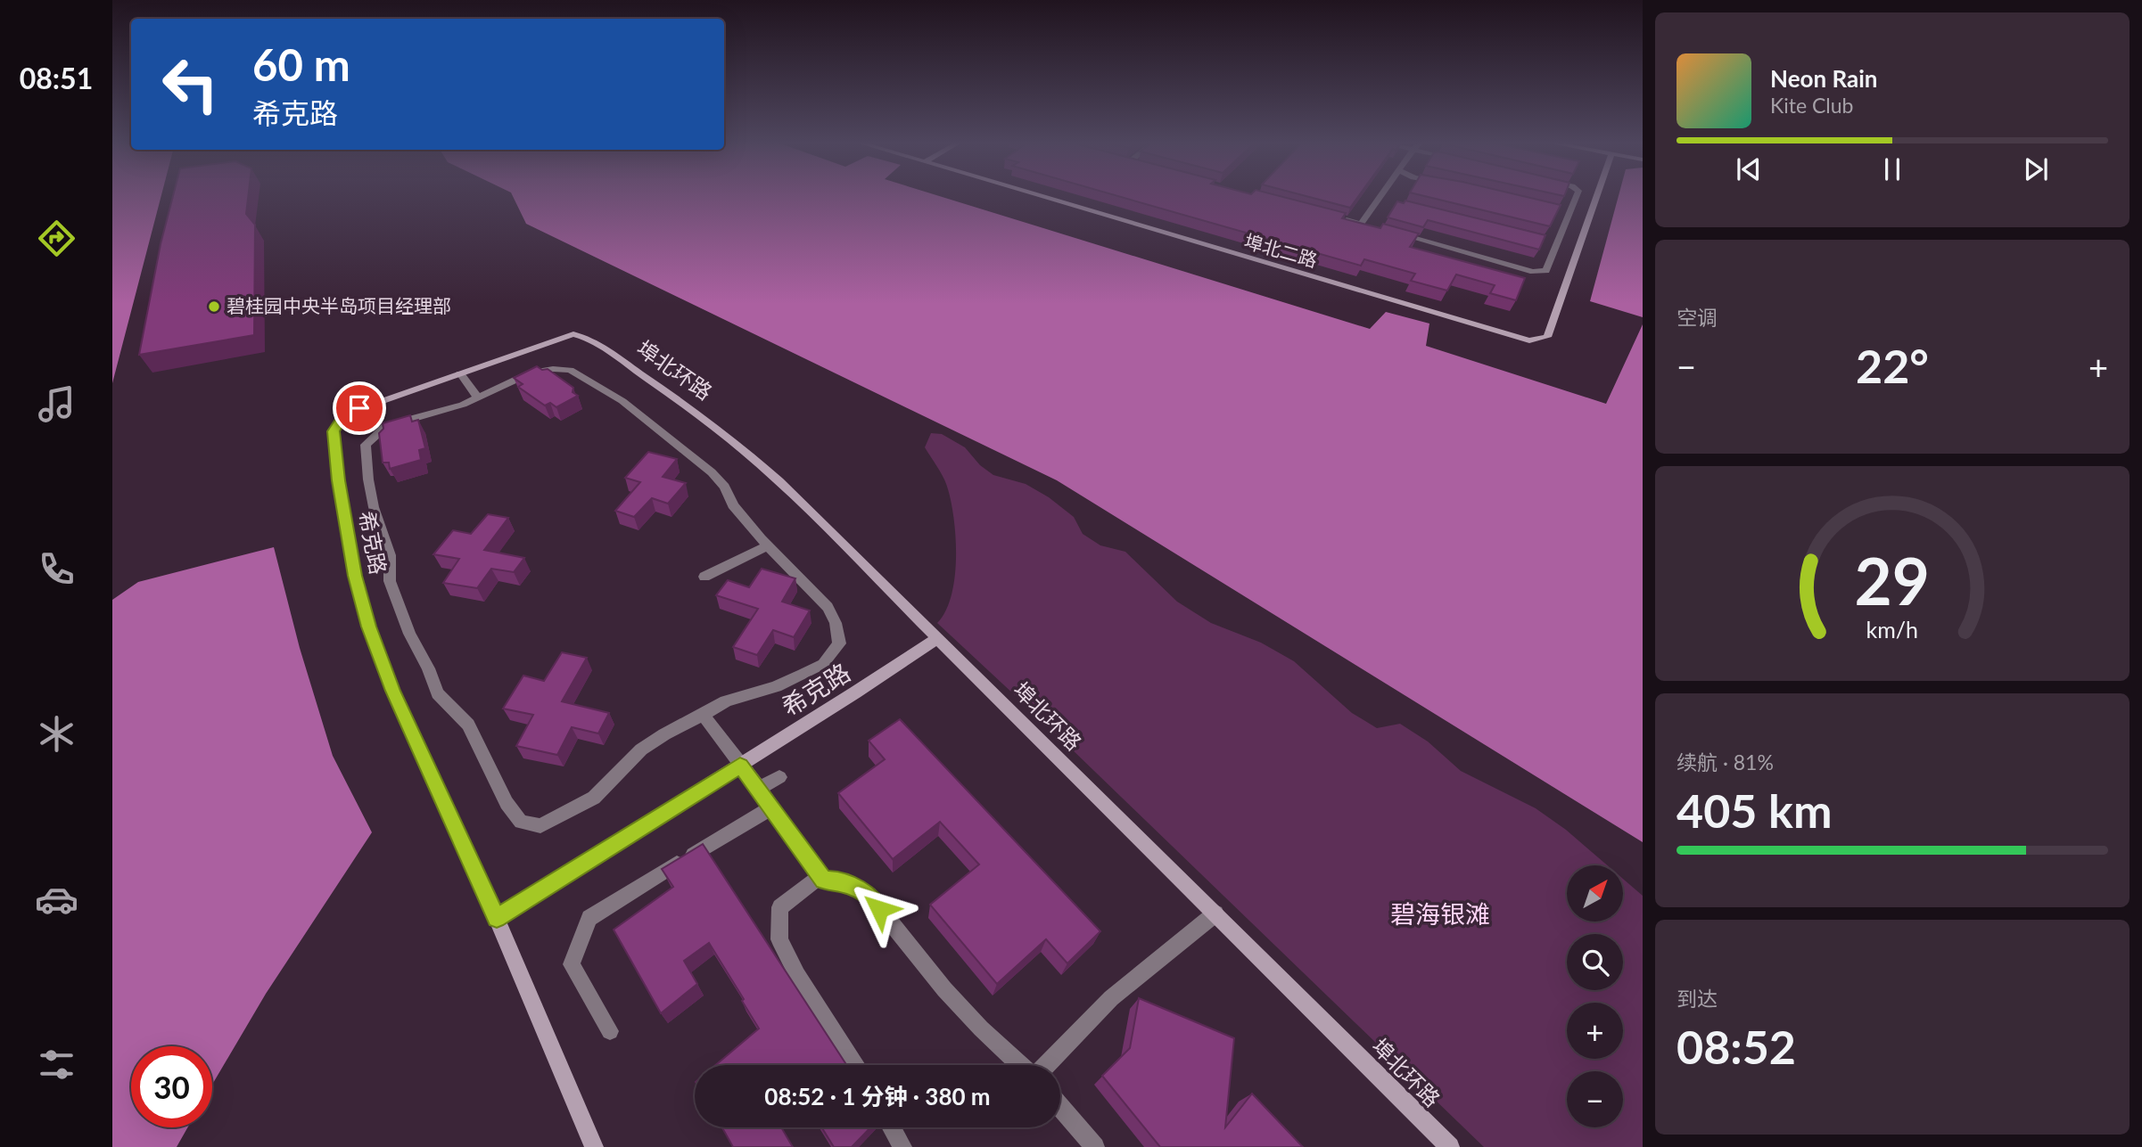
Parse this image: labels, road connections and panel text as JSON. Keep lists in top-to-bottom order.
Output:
{
  "streets": {
    "street": ["埠北二路", "埠北环路", "希克路"]
  },
  "crossings": [
    ["埠北环路", "希克路"]
  ],
  "parks": ["碧海银滩"],
  "places": ["碧桂园中央半岛项目经理部"],
  "north": "top right",
  "page": {
    "tabs": "08:51",
    "turn": ["60 m", "希克路"],
    "song": ["Neon Rain", "Kite Club"],
    "tile": [
      "空调",
      ["续航 · 81%", "405 km"],
      ["到达", "08:52"]
    ],
    "heat": ["−", "22°", "+"],
    "map_buttons": ["+", "−"],
    "limit": "30",
    "trip": "08:52 · 1 分钟 · 380 m",
    "gauge": ["29", "km/h"]
  }
}
